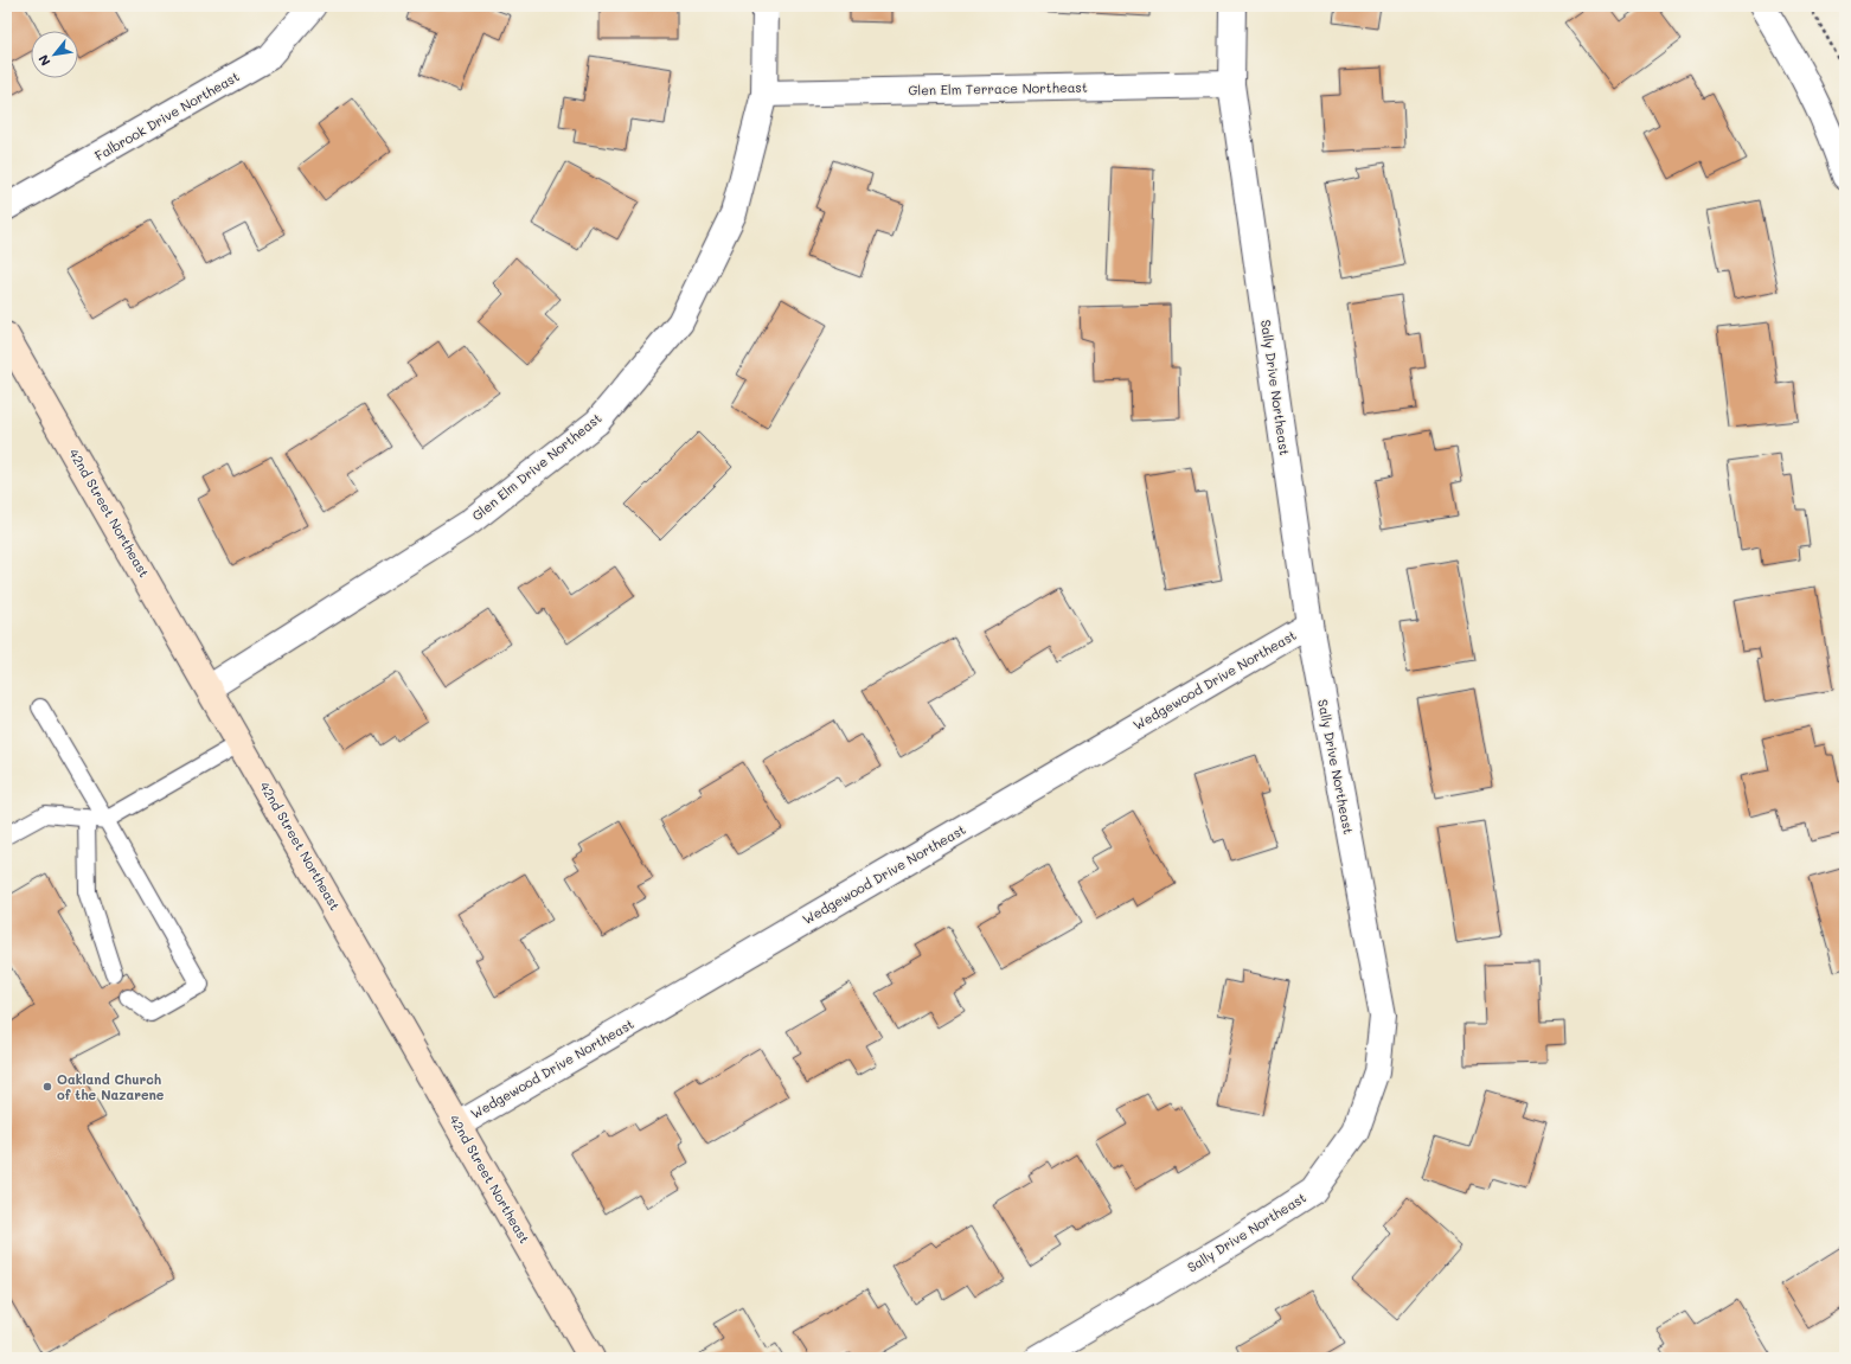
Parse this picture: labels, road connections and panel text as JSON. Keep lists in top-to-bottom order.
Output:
{
  "streets": {
    "main road": ["42nd Street Northeast"],
    "street": [
      "Glen Elm Terrace Northeast",
      "Falbrook Drive Northeast",
      "Sally Drive Northeast",
      "Glen Elm Drive Northeast",
      "Wedgewood Drive Northeast"
    ]
  },
  "crossings": [
    ["Glen Elm Terrace Northeast", "Sally Drive Northeast"],
    ["Glen Elm Terrace Northeast", "Glen Elm Drive Northeast"],
    ["Sally Drive Northeast", "Wedgewood Drive Northeast"],
    ["Glen Elm Drive Northeast", "42nd Street Northeast"],
    ["42nd Street Northeast", "Wedgewood Drive Northeast"]
  ],
  "places": ["Oakland Church of the Nazarene"],
  "north": "bottom left"
}
